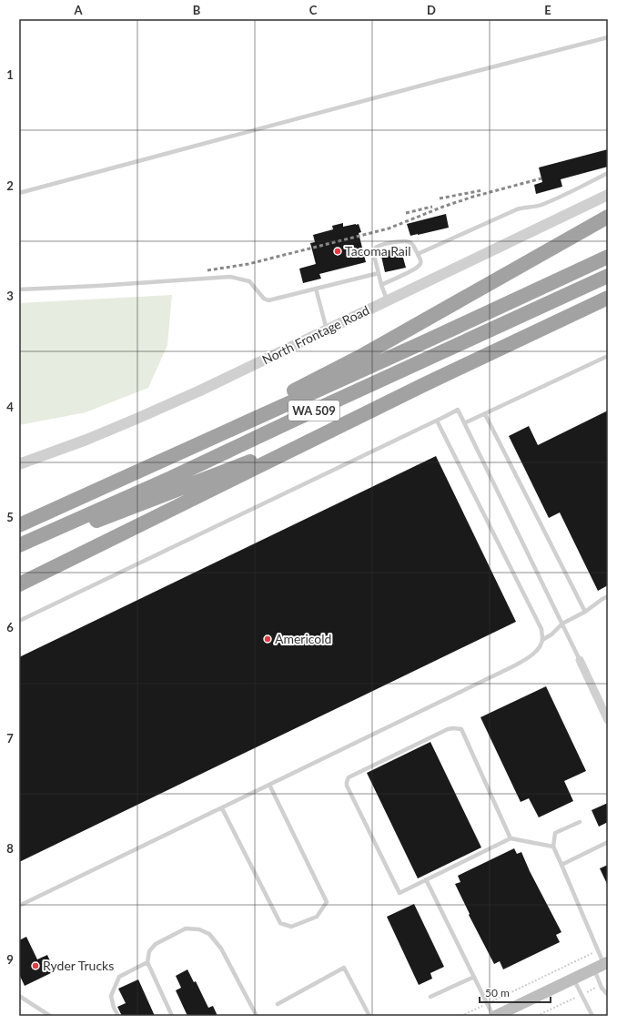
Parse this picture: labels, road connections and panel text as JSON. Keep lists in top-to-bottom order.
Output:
{
  "streets": {
    "highway": ["WA 509"],
    "street": ["North Frontage Road"]
  },
  "places": ["Tacoma Rail", "Americold", "Ryder Trucks"],
  "scale_bar": "50 m",
  "grid": {
    "columns": [
      "A",
      "B",
      "C",
      "D",
      "E"
    ],
    "rows": [
      "1",
      "2",
      "3",
      "4",
      "5",
      "6",
      "7",
      "8",
      "9"
    ]
  }
}
